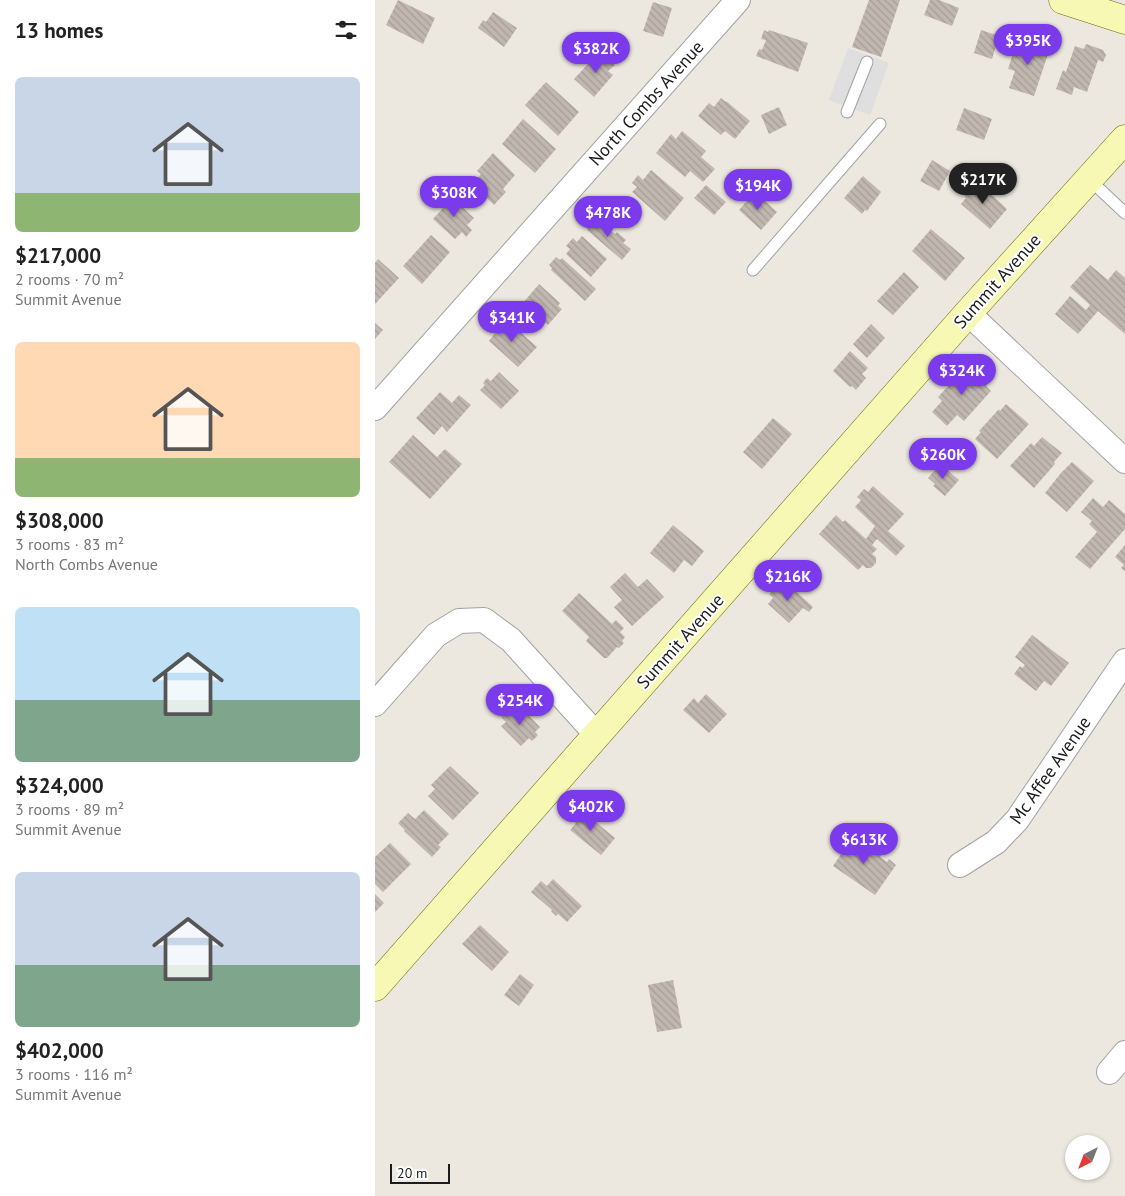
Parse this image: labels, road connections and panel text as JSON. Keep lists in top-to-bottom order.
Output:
{
  "streets": {
    "street": ["North Combs Avenue", "Summit Avenue", "Mc Affee Avenue"]
  },
  "scale_bar": "20 m",
  "north": "bottom left",
  "page": {
    "heading": "13 homes",
    "price": [
      "$395K",
      "$382K",
      "$217K",
      "$194K",
      "$308K",
      "$478K",
      "$341K",
      "$324K",
      "$260K",
      "$216K",
      "$254K",
      "$402K",
      "$613K"
    ],
    "list": [
      {
        "name": "$217,000",
        "note": "2 rooms · 70 m² · Summit Avenue"
      },
      {
        "name": "$308,000",
        "note": "3 rooms · 83 m² · North Combs Avenue"
      },
      {
        "name": "$324,000",
        "note": "3 rooms · 89 m² · Summit Avenue"
      },
      {
        "name": "$402,000",
        "note": "3 rooms · 116 m² · Summit Avenue"
      }
    ],
    "scale": "20 m"
  }
}
